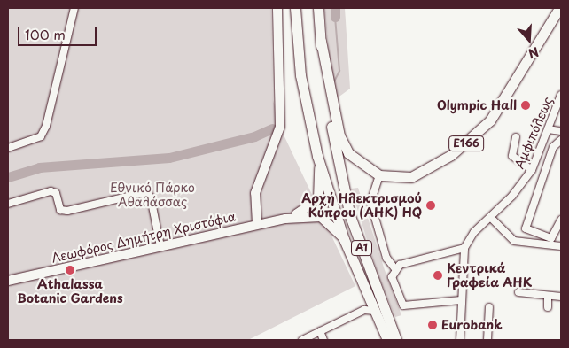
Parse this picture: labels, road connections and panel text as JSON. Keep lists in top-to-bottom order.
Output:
{
  "streets": {
    "highway": ["E166", "A1"],
    "main road": ["Λεωφόρος Δημήτρη Χριστόφια"],
    "street": ["Αμφιπόλεως"]
  },
  "crossings": [
    ["E166", "A1"],
    ["Λεωφόρος Δημήτρη Χριστόφια", "A1"]
  ],
  "parks": ["Εθνικό Πάρκο Αθαλάσσας"],
  "places": [
    "Olympic Hall",
    "Αρχή Ηλεκτρισμού Κύπρου (ΑΗΚ) HQ",
    "Athalassa Botanic Gardens",
    "Κεντρικά Γραφεία ΑΗΚ",
    "Eurobank"
  ],
  "scale_bar": "100 m",
  "north": "bottom"
}
